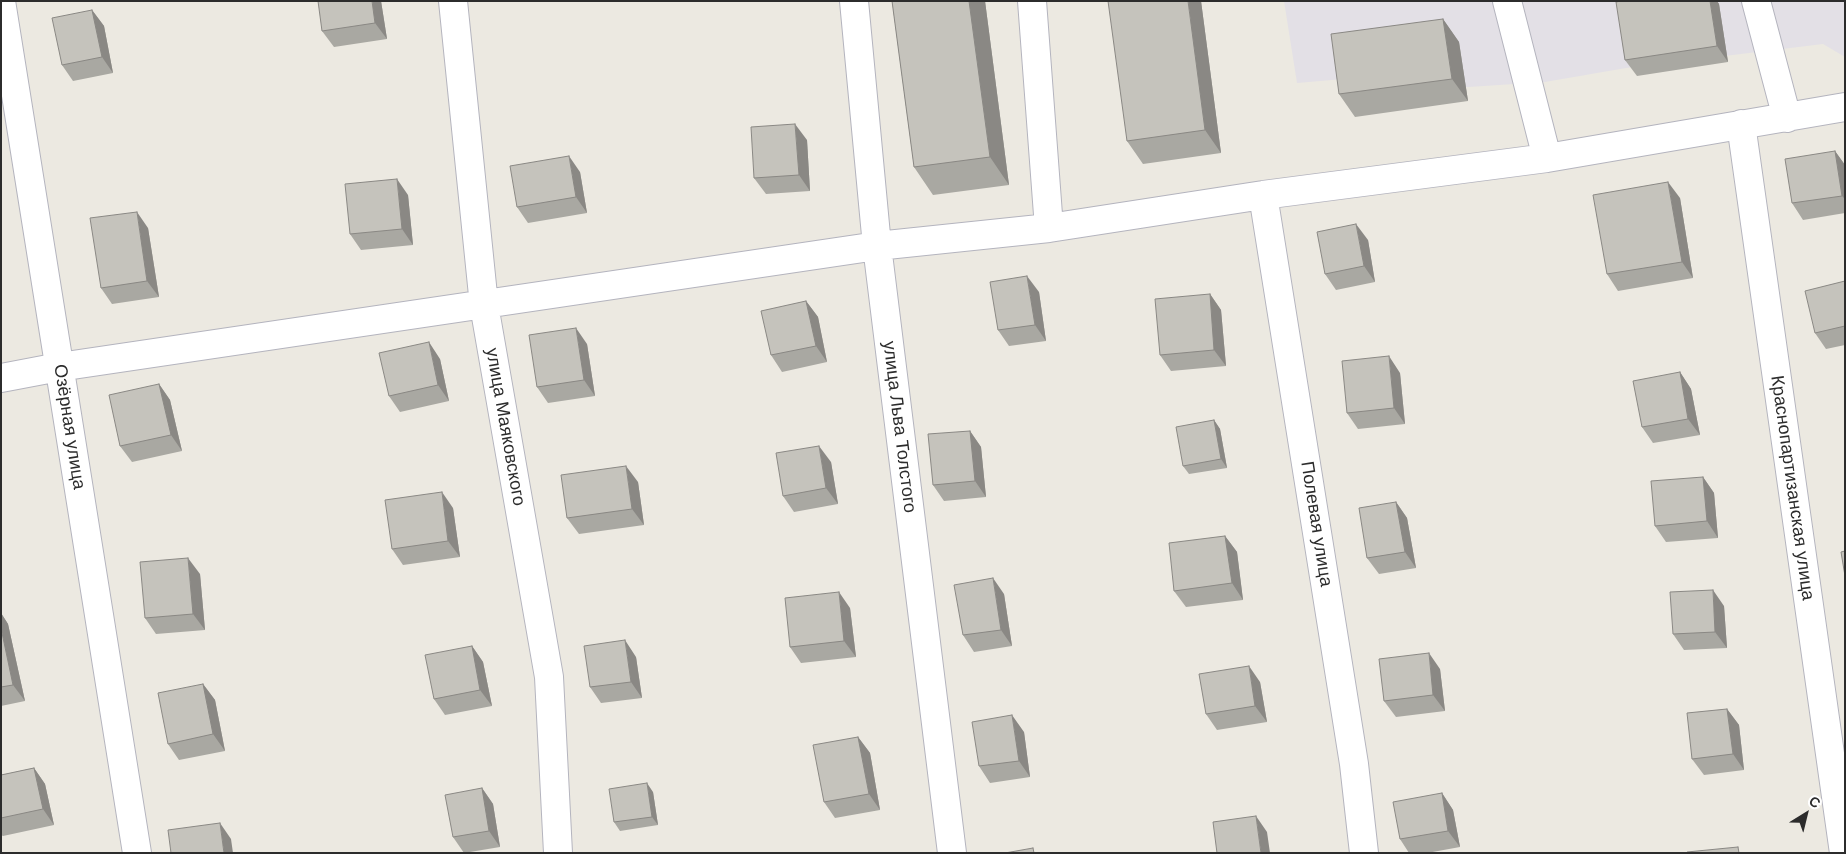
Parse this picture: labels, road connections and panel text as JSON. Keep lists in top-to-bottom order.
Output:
{
  "streets": {
    "street": [
      "Озёрная улица",
      "улица Маяковского",
      "улица Льва Толстого",
      "Краснопартизанская улица",
      "Полевая улица"
    ]
  },
  "north": "top right"
}
